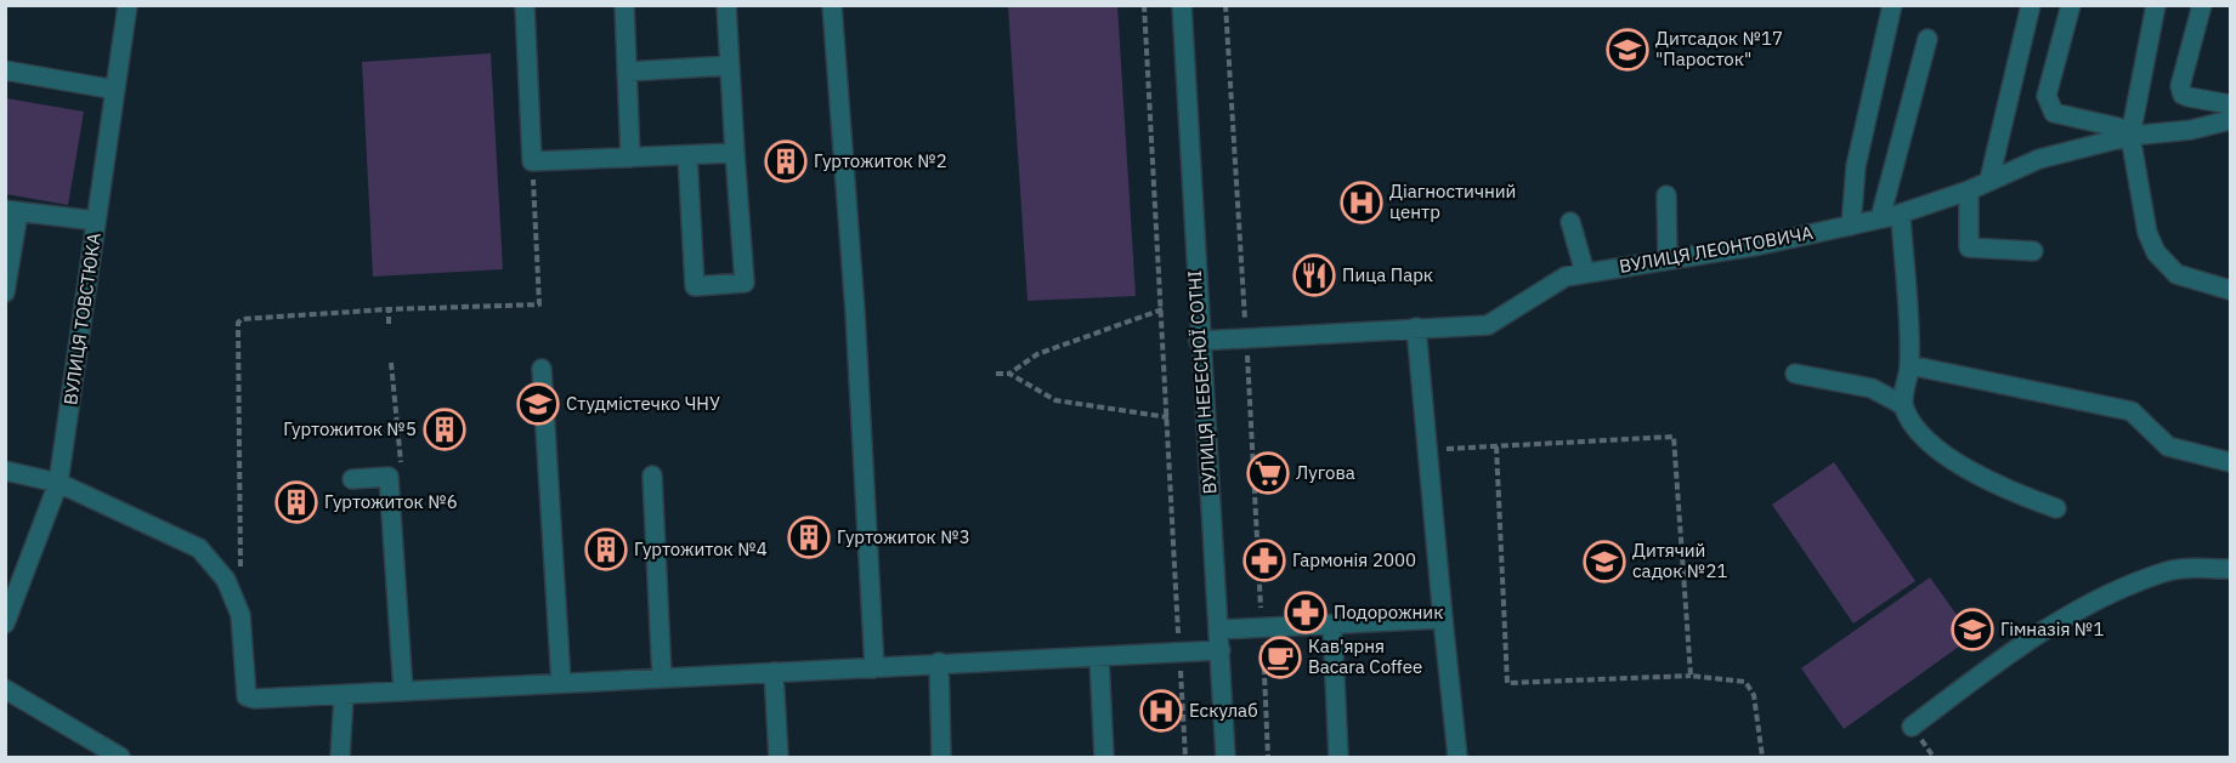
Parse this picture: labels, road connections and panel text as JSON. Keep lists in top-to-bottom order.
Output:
{
  "streets": {
    "street": ["ВУЛИЦЯ ЛЕОНТОВИЧА", "ВУЛИЦЯ ТОВСТЮКА", "ВУЛИЦЯ НЕБЕСНОЇ СОТНІ"]
  },
  "crossings": [
    ["ВУЛИЦЯ ЛЕОНТОВИЧА", "ВУЛИЦЯ НЕБЕСНОЇ СОТНІ"]
  ],
  "places": {
    "school or university": [
      "Дитсадок №17 \"Паросток\"",
      "Студмістечко ЧНУ",
      "Дитячий садок №21",
      "Гімназія №1"
    ],
    "building": [
      "Гуртожиток №2",
      "Гуртожиток №5",
      "Гуртожиток №6",
      "Гуртожиток №3",
      "Гуртожиток №4"
    ],
    "hospital": ["Діагностичний центр", "Ескулаб"],
    "restaurant": ["Пица Парк"],
    "supermarket": ["Лугова"],
    "pharmacy": ["Гармонія 2000", "Подорожник"],
    "cafe": ["Кав'ярня Bacara Coffee"]
  }
}
